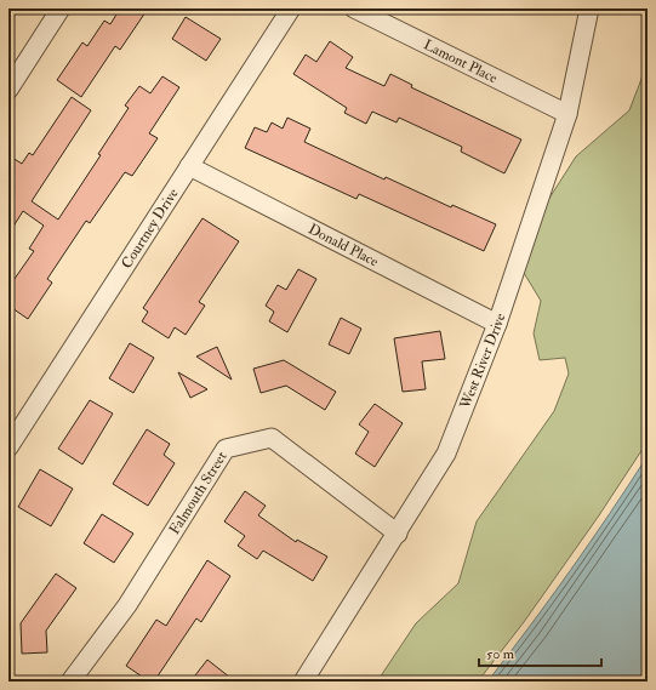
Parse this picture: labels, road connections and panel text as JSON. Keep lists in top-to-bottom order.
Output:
{
  "streets": {
    "street": [
      "Lamont Place",
      "Courtney Drive",
      "Donald Place",
      "West River Drive",
      "Falmouth Street"
    ]
  },
  "crossings": [
    ["Lamont Place", "West River Drive"],
    ["Courtney Drive", "Donald Place"],
    ["Donald Place", "West River Drive"],
    ["West River Drive", "Falmouth Street"]
  ],
  "scale_bar": "50 m"
}
